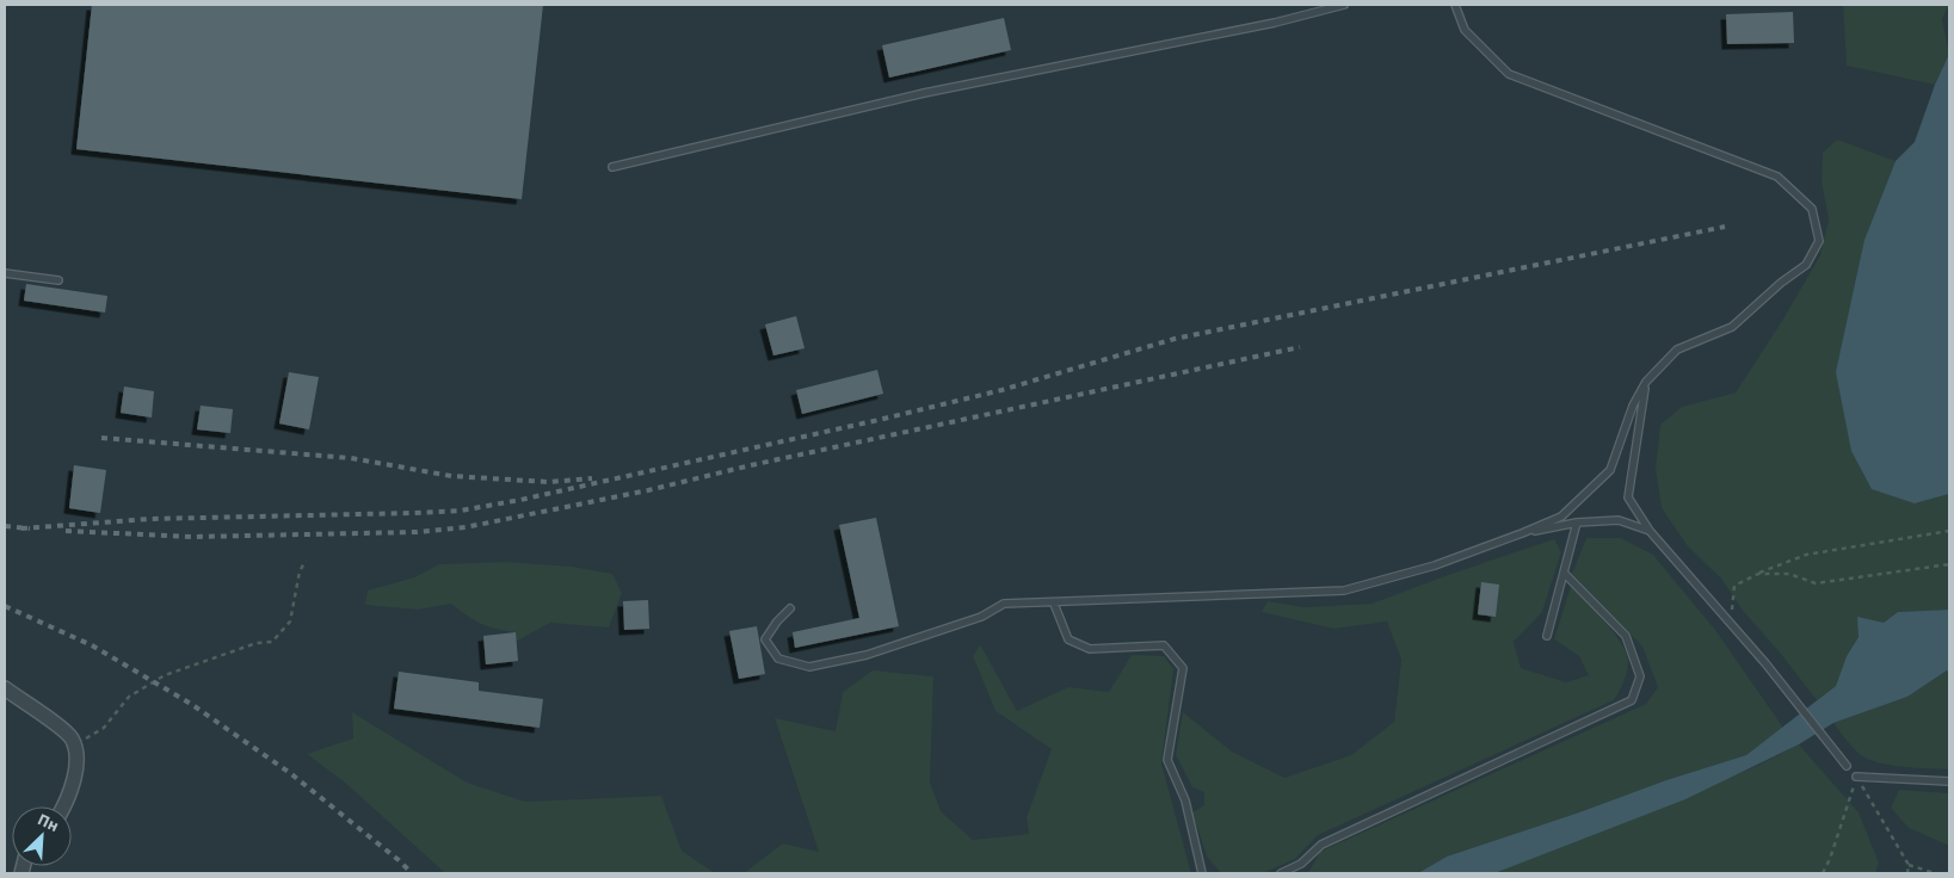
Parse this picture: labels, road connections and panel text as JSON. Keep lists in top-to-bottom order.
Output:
{
  "north": "top right"
}
